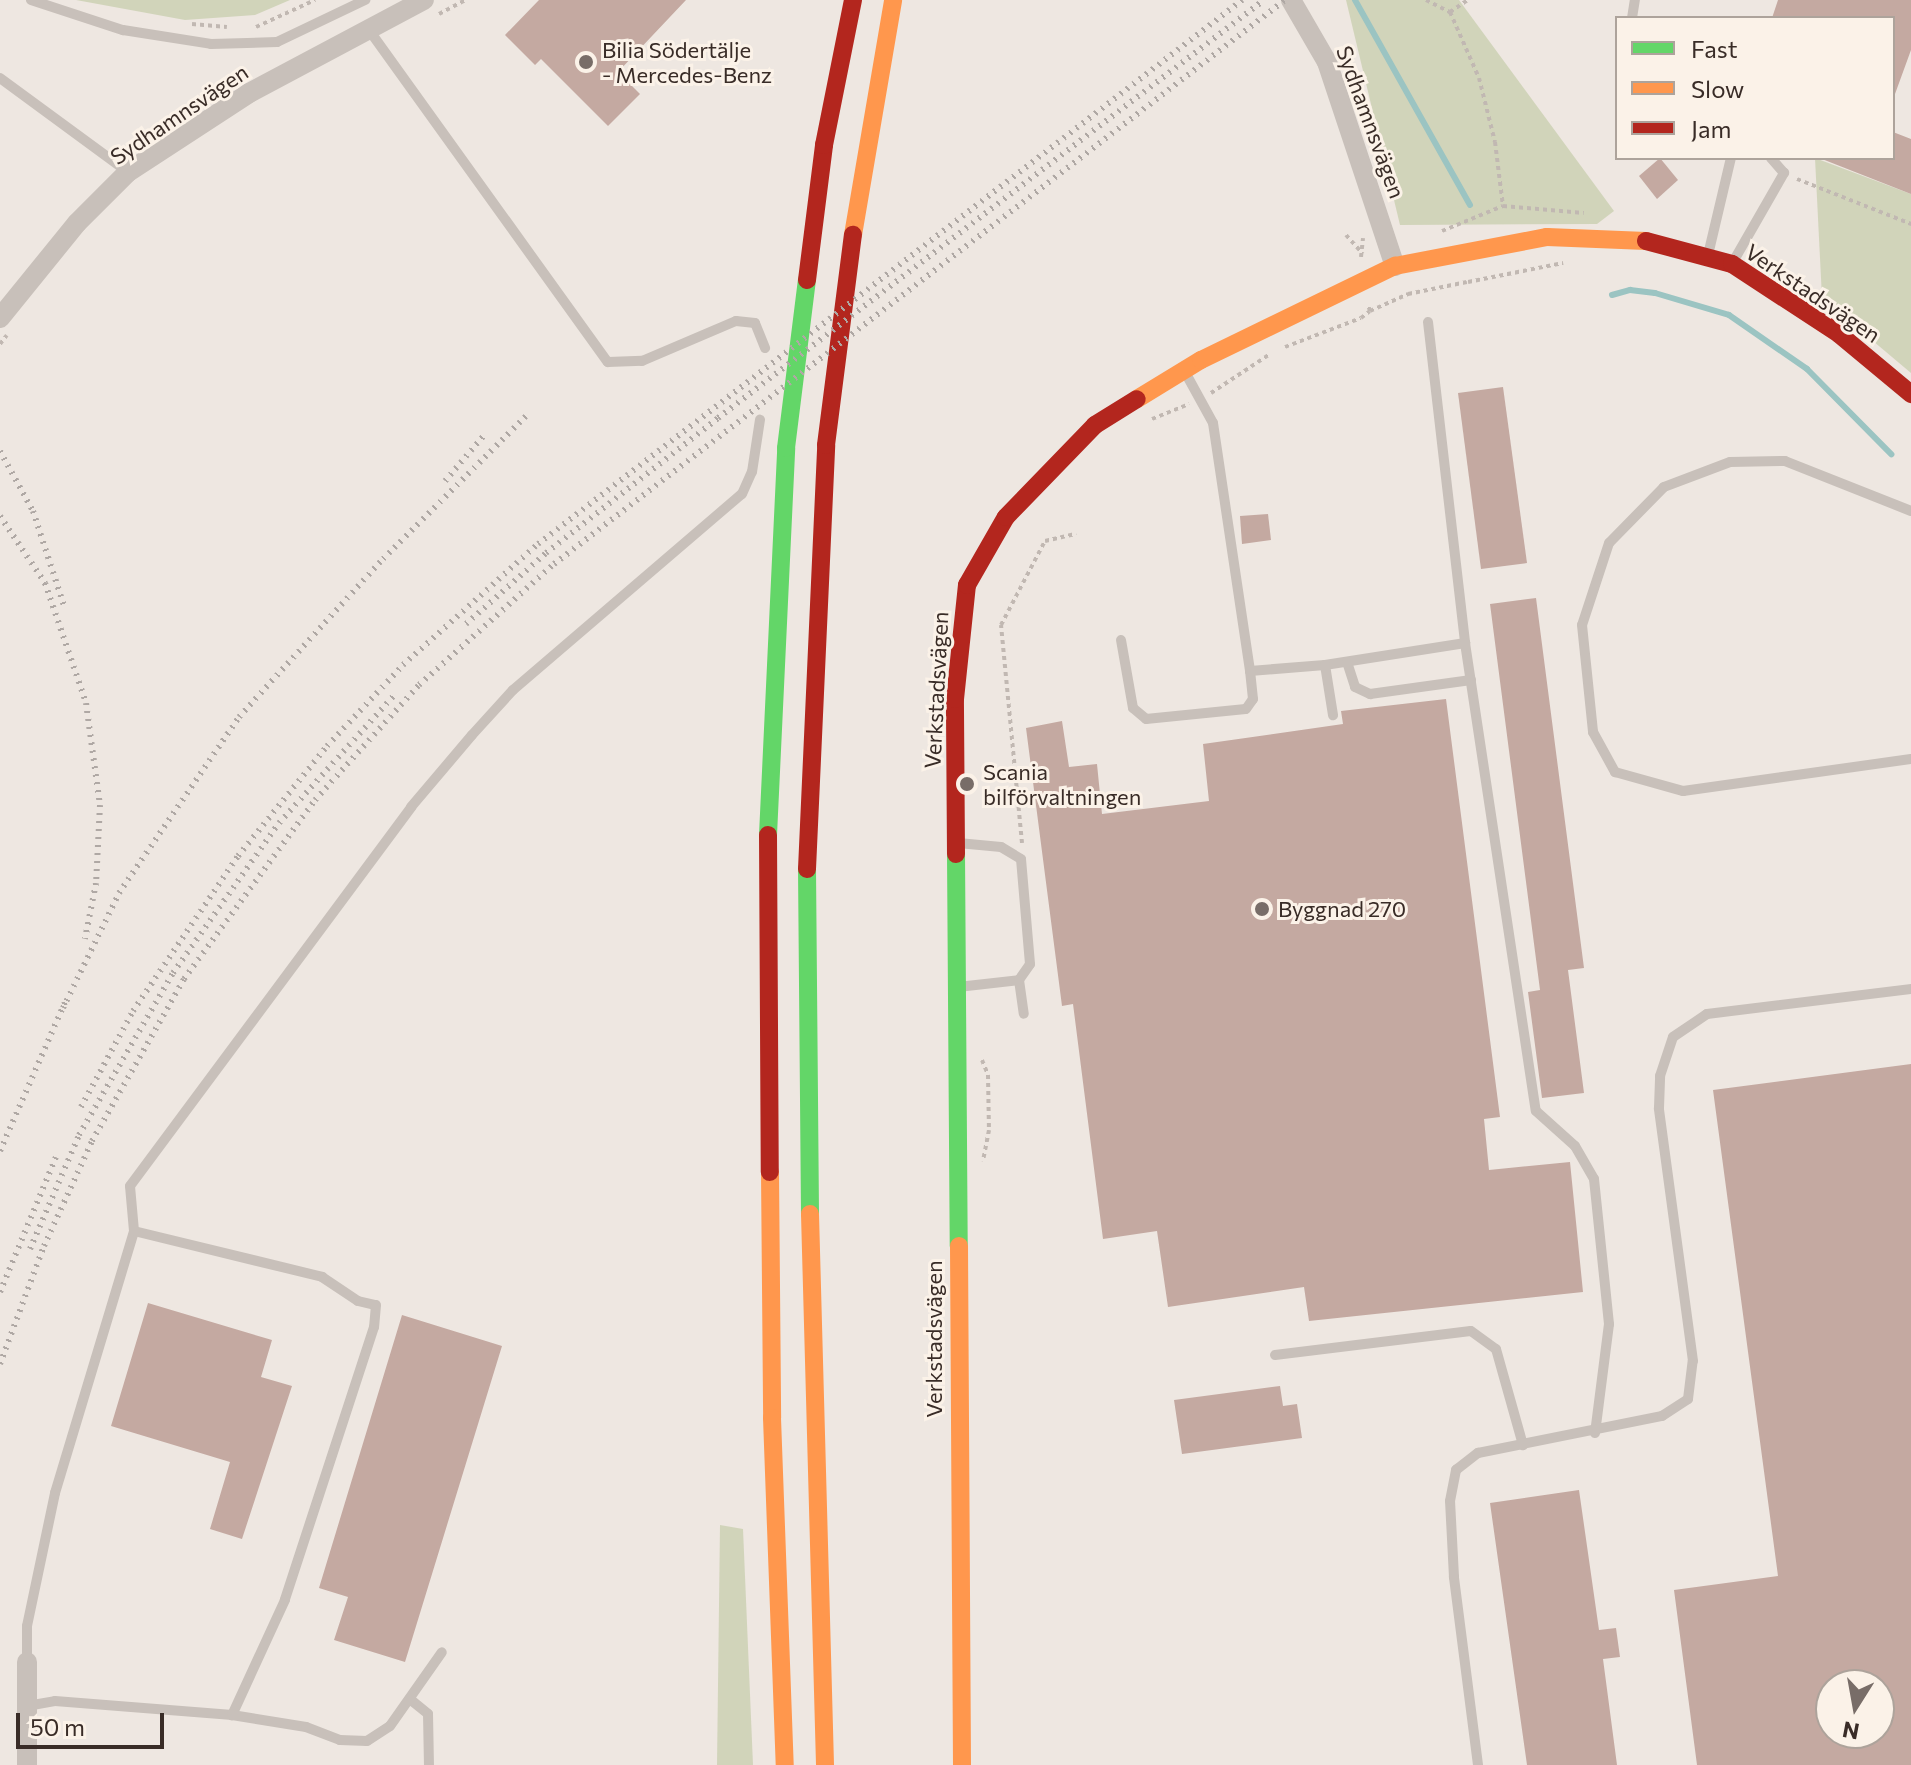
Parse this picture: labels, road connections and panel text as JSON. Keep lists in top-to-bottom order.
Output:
{
  "streets": {
    "main road": ["Verkstadsvägen"],
    "street": ["Sydhamnsvägen"]
  },
  "crossings": [
    ["Sydhamnsvägen", "Verkstadsvägen"]
  ],
  "places": ["Bilia Södertälje - Mercedes-Benz", "Scania bilförvaltningen", "Byggnad 270"],
  "legend": ["Fast", "Slow", "Jam"],
  "scale_bar": "50 m",
  "north": "bottom"
}
